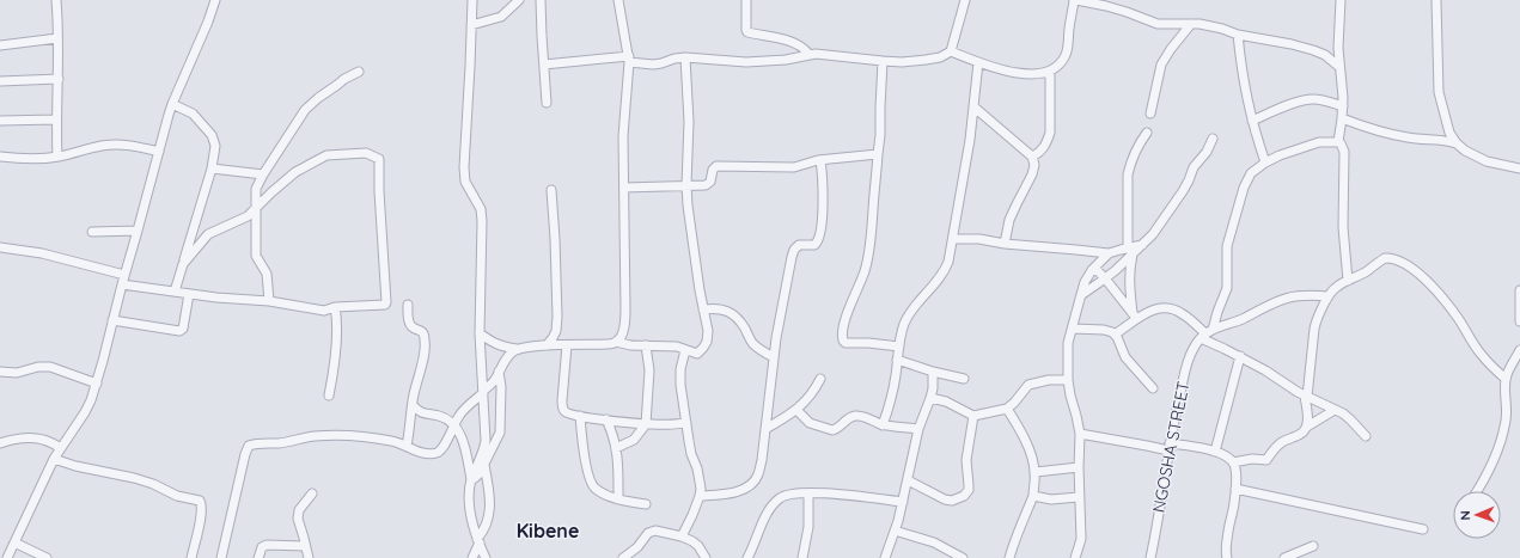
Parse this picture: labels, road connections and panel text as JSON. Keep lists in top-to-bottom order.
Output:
{
  "streets": {
    "street": ["NGOSHA STREET"]
  },
  "districts": ["Kibene"],
  "north": "left"
}
